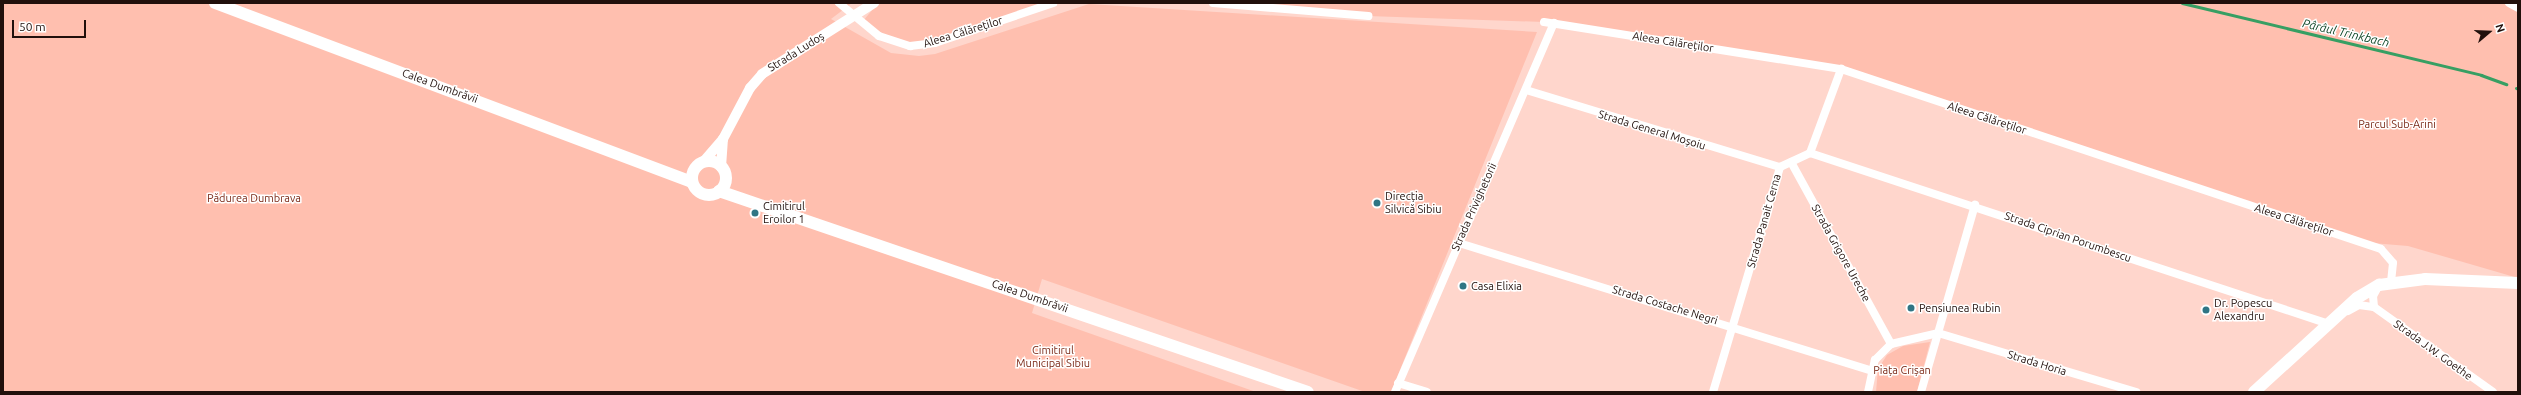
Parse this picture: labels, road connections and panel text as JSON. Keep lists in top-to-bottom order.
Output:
{
  "streets": {
    "main road": ["Calea Dumbrăvii"],
    "street": [
      "Aleea Călăreților",
      "Strada Ludoș",
      "Strada General Moșoiu",
      "Strada Privighetorii",
      "Strada Panait Cerna",
      "Strada Ciprian Porumbescu",
      "Strada Grigore Ureche",
      "Strada Costache Negri",
      "Strada J.W. Goethe",
      "Strada Horia"
    ]
  },
  "crossings": [
    ["Aleea Călăreților", "Strada Ludoș"],
    ["Aleea Călăreților", "Strada Privighetorii"],
    ["Strada Ludoș", "Calea Dumbrăvii"],
    ["Strada General Moșoiu", "Strada Privighetorii"],
    ["Strada General Moșoiu", "Strada Panait Cerna"],
    ["Strada Privighetorii", "Strada Costache Negri"],
    ["Strada Panait Cerna", "Strada Ciprian Porumbescu"],
    ["Strada Panait Cerna", "Strada Grigore Ureche"],
    ["Strada Panait Cerna", "Strada Costache Negri"]
  ],
  "water": ["Pârâul Trinkbach"],
  "parks": [
    "Parcul Sub-Arini",
    "Pădurea Dumbrava",
    "Cimitirul Municipal Sibiu",
    "Piața Crișan"
  ],
  "places": [
    "Direcția Silvică Sibiu",
    "Cimitirul Eroilor 1",
    "Casa Elixia",
    "Pensiunea Rubin",
    "Dr. Popescu Alexandru"
  ],
  "scale_bar": "50 m",
  "north": "right"
}
